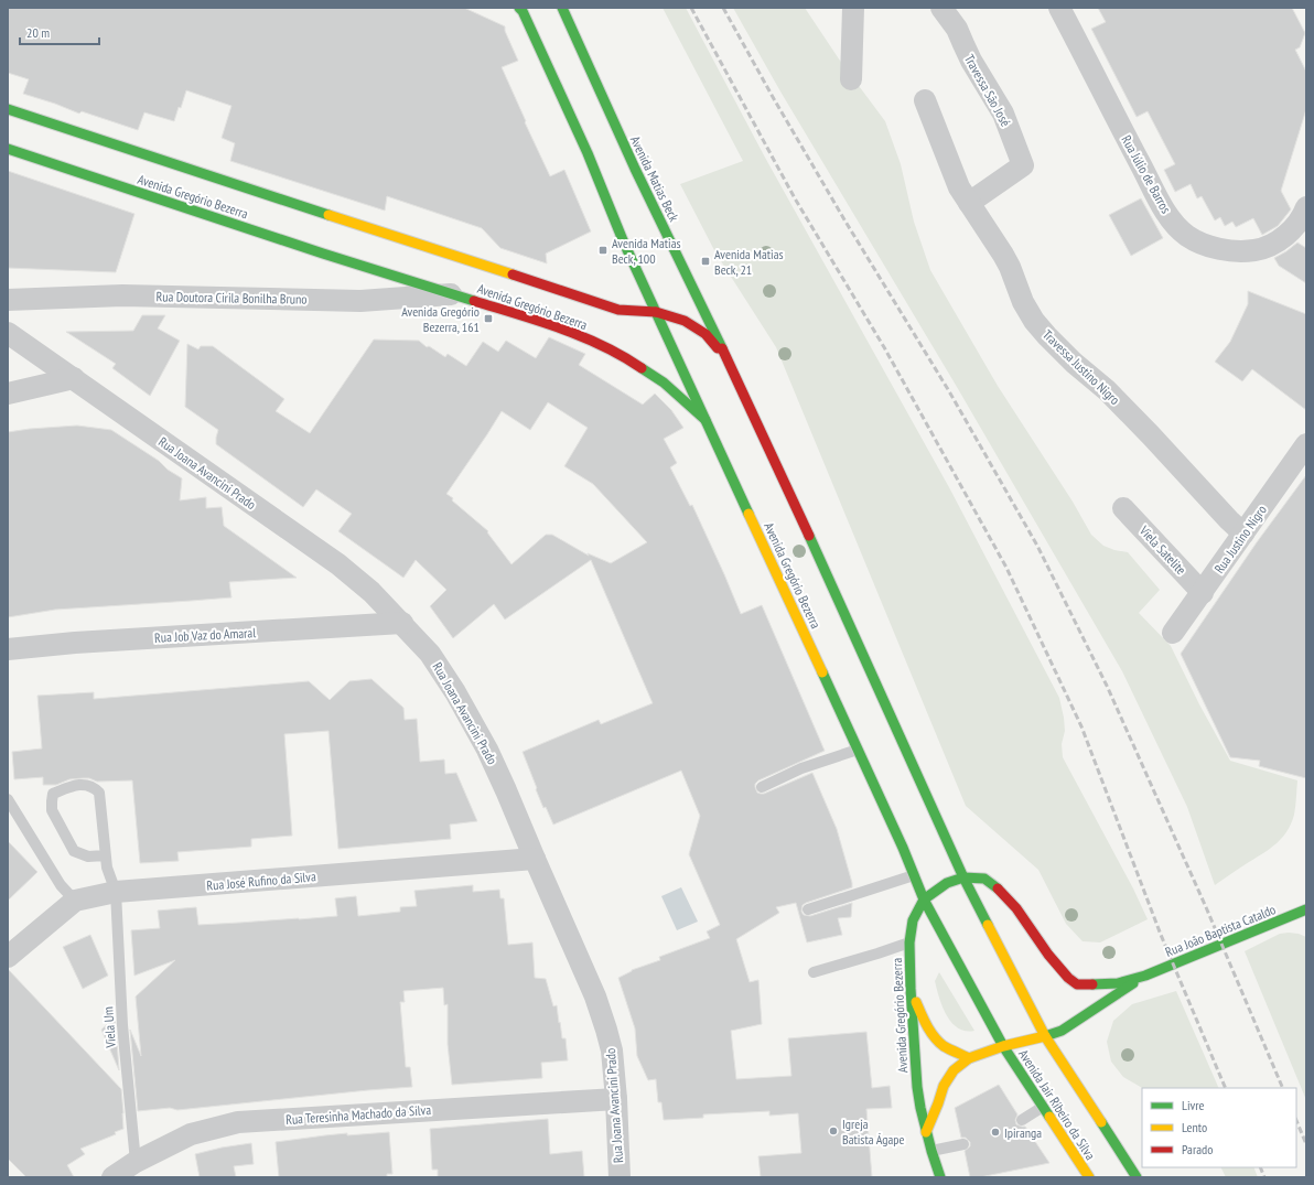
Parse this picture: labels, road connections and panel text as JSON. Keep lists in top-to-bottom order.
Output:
{
  "streets": {
    "main road": [
      "Avenida Matias Beck",
      "Avenida Gregório Bezerra",
      "Rua João Baptista Cataldo",
      "Avenida Jair Ribeiro da Silva"
    ],
    "street": [
      "Travessa São José",
      "Rua Júlio de Barros",
      "Rua Doutora Cirila Bonilha Bruno",
      "Travessa Justino Nigro",
      "Rua Joana Avancini Prado",
      "Rua Justino Nigro",
      "Viela Satelite",
      "Rua Job Vaz do Amaral",
      "Rua José Rufino da Silva",
      "Rua Teresinha Machado da Silva"
    ],
    "lane": ["Viela Um"]
  },
  "crossings": [
    ["Travessa São José", "Travessa Justino Nigro"],
    ["Avenida Matias Beck", "Avenida Gregório Bezerra"],
    ["Avenida Gregório Bezerra", "Rua Doutora Cirila Bonilha Bruno"],
    ["Avenida Gregório Bezerra", "Rua João Baptista Cataldo"],
    ["Avenida Gregório Bezerra", "Avenida Jair Ribeiro da Silva"],
    ["Travessa Justino Nigro", "Rua Justino Nigro"],
    ["Rua Joana Avancini Prado", "Rua Job Vaz do Amaral"],
    ["Rua Joana Avancini Prado", "Rua José Rufino da Silva"],
    ["Rua Joana Avancini Prado", "Rua Teresinha Machado da Silva"],
    ["Rua Justino Nigro", "Viela Satelite"],
    ["Rua José Rufino da Silva", "Viela Um"],
    ["Rua João Baptista Cataldo", "Avenida Jair Ribeiro da Silva"],
    ["Viela Um", "Rua Teresinha Machado da Silva"]
  ],
  "places": {
    "transit": ["Avenida Matias Beck, 100", "Avenida Matias Beck, 21", "Avenida Gregório Bezerra, 161"],
    "other": ["Igreja Batista Ágape", "Ipiranga"]
  },
  "legend": ["Livre", "Lento", "Parado"],
  "scale_bar": "20 m"
}
